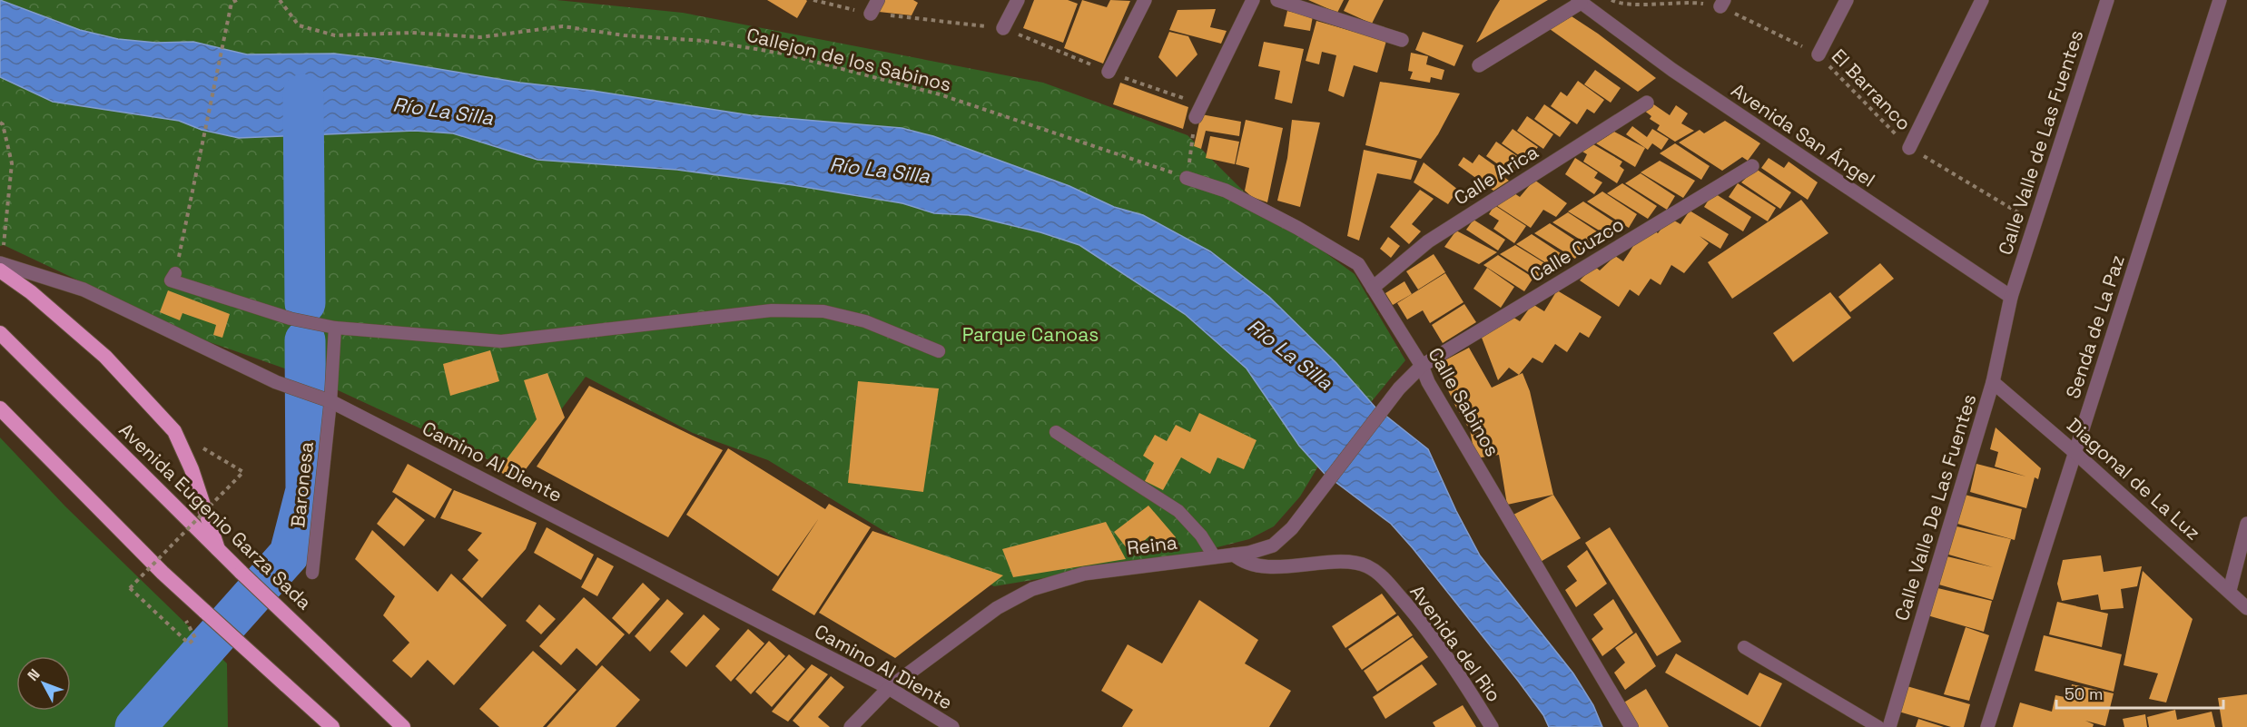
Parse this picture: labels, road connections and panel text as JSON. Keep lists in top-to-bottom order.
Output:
{
  "streets": {
    "highway": ["Avenida Eugenio Garza Sada"],
    "street": [
      "Avenida San Ángel",
      "Calle Valle de Las Fuentes",
      "Calle Arica",
      "Calle Cuzco",
      "Senda de La Paz",
      "Calle Sabinos",
      "Camino Al Diente",
      "Diagonal de La Luz",
      "Calle Valle De Las Fuentes",
      "Reina",
      "Avenida del Rio"
    ],
    "lane": ["Baronesa"],
    "path": ["Callejon de los Sabinos", "El Barranco"]
  },
  "crossings": [
    ["Callejon de los Sabinos", "Calle Sabinos"],
    ["El Barranco", "Calle Valle de Las Fuentes"],
    ["Avenida San Ángel", "Calle Valle de Las Fuentes"],
    ["Avenida San Ángel", "Calle Valle De Las Fuentes"],
    ["Calle Valle de Las Fuentes", "Calle Valle De Las Fuentes"],
    ["Calle Arica", "Calle Sabinos"],
    ["Calle Cuzco", "Calle Sabinos"],
    ["Calle Cuzco", "Reina"],
    ["Senda de La Paz", "Diagonal de La Luz"],
    ["Calle Sabinos", "Reina"],
    ["Camino Al Diente", "Baronesa"],
    ["Camino Al Diente", "Reina"],
    ["Diagonal de La Luz", "Calle Valle De Las Fuentes"],
    ["Reina", "Avenida del Rio"]
  ],
  "water": ["Río La Silla"],
  "parks": ["Parque Canoas"],
  "scale_bar": "50 m",
  "north": "top left"
}
